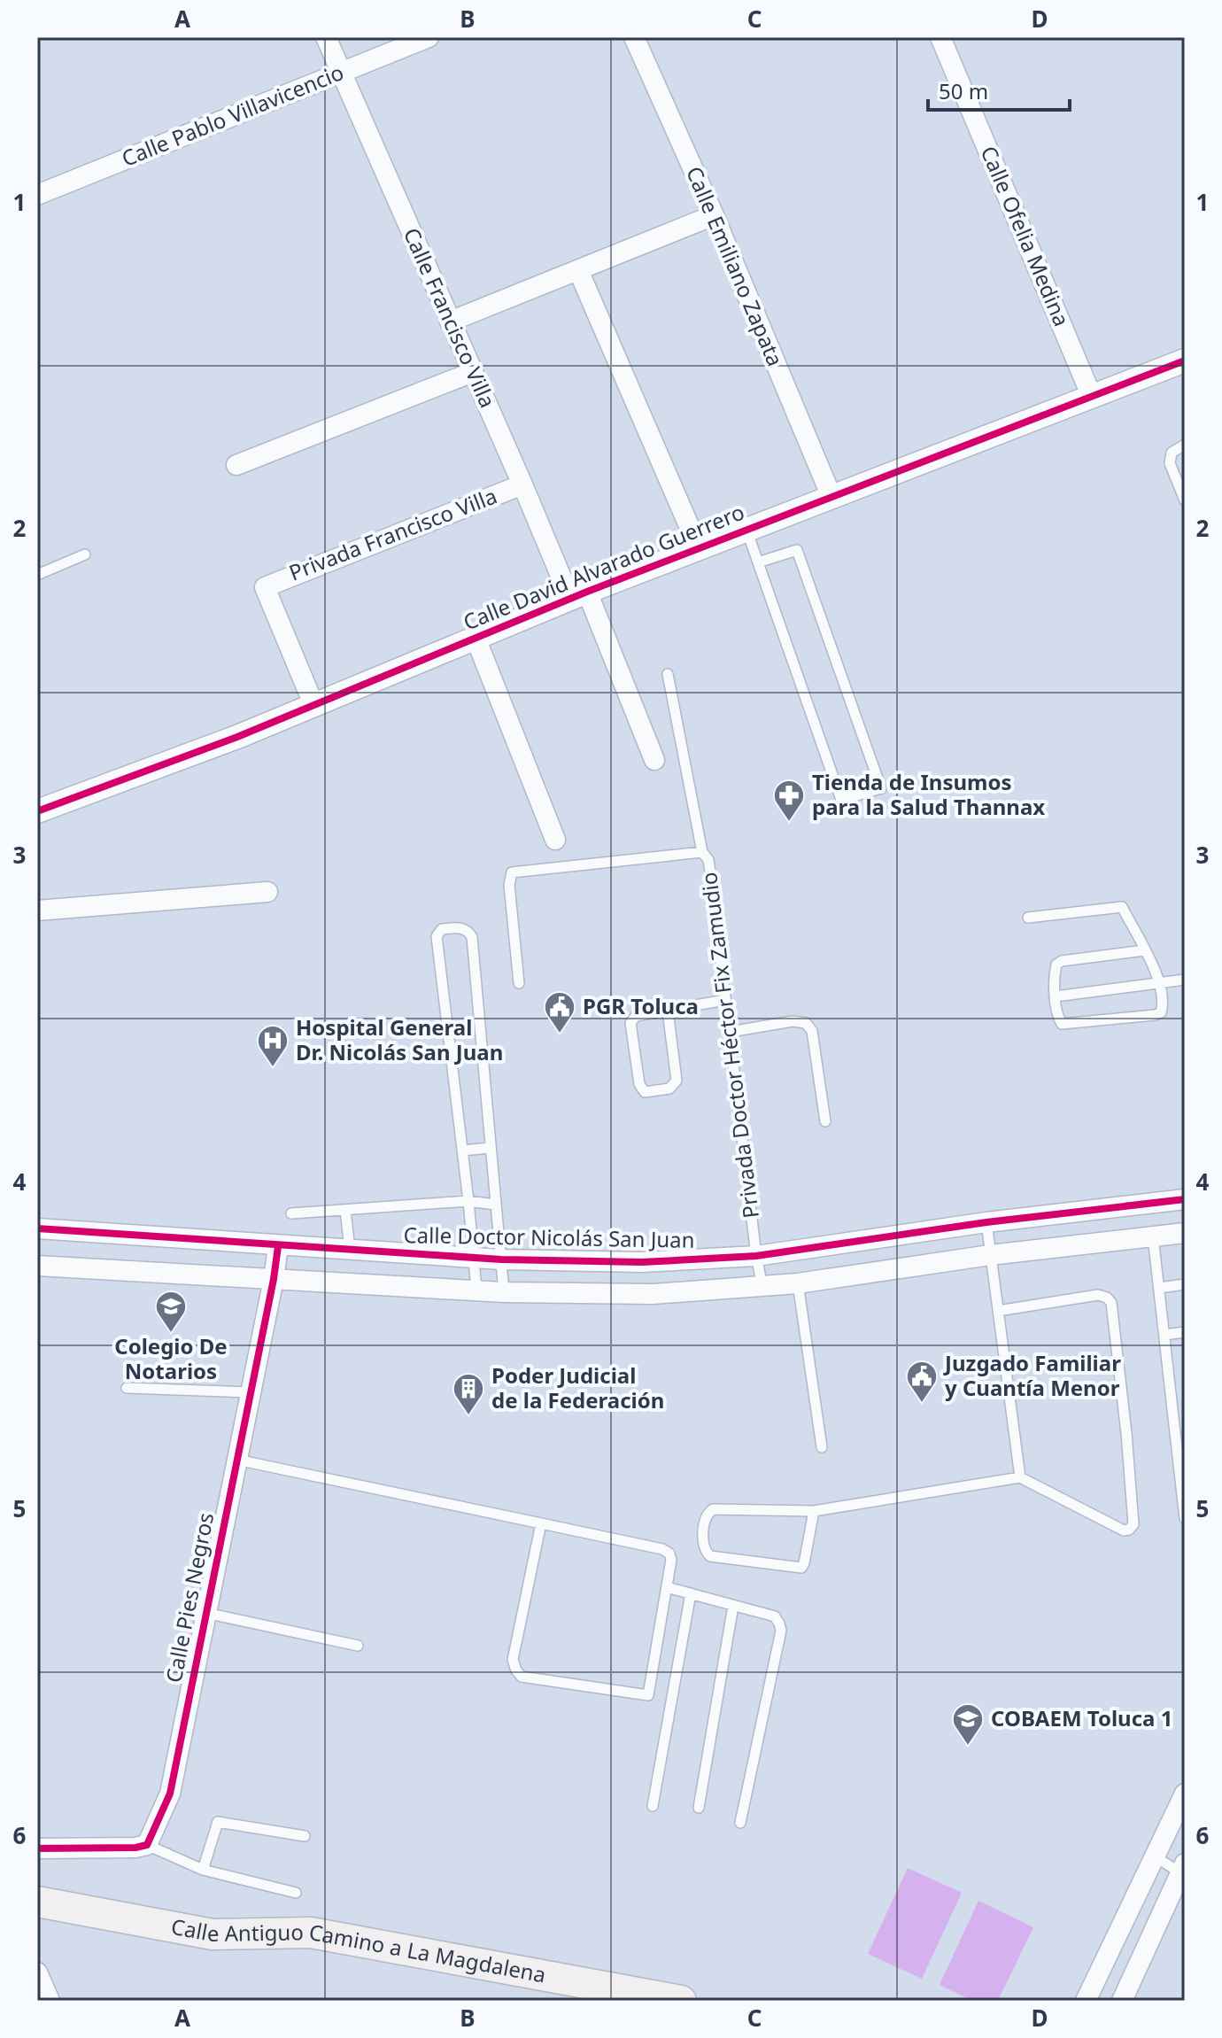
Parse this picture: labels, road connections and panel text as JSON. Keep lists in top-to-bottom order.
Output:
{
  "streets": {
    "main road": ["Calle Antiguo Camino a La Magdalena"],
    "street": [
      "Calle Pablo Villavicencio",
      "Calle Ofelia Medina",
      "Calle Emiliano Zapata",
      "Calle Francisco Villa",
      "Privada Francisco Villa",
      "Calle David Alvarado Guerrero",
      "Calle Doctor Nicolás San Juan",
      "Calle Pies Negros"
    ],
    "lane": ["Privada Doctor Héctor Fix Zamudio"]
  },
  "crossings": [
    ["Calle Pablo Villavicencio", "Calle Francisco Villa"],
    ["Calle Ofelia Medina", "Calle David Alvarado Guerrero"],
    ["Calle Emiliano Zapata", "Calle David Alvarado Guerrero"],
    ["Calle Francisco Villa", "Privada Francisco Villa"],
    ["Calle Francisco Villa", "Calle David Alvarado Guerrero"],
    ["Privada Francisco Villa", "Calle David Alvarado Guerrero"],
    ["Privada Doctor Héctor Fix Zamudio", "Calle Doctor Nicolás San Juan"],
    ["Calle Doctor Nicolás San Juan", "Calle Pies Negros"]
  ],
  "places": {
    "pharmacy": ["Tienda de Insumos para la Salud Thannax"],
    "public building": ["PGR Toluca", "Juzgado Familiar y Cuantía Menor"],
    "hospital": ["Hospital General Dr. Nicolás San Juan"],
    "school or university": ["Colegio De Notarios", "COBAEM Toluca 1"],
    "building": ["Poder Judicial de la Federación"]
  },
  "scale_bar": "50 m",
  "grid": {
    "columns": [
      "A",
      "B",
      "C",
      "D"
    ],
    "rows": [
      "1",
      "2",
      "3",
      "4",
      "5",
      "6"
    ]
  }
}
